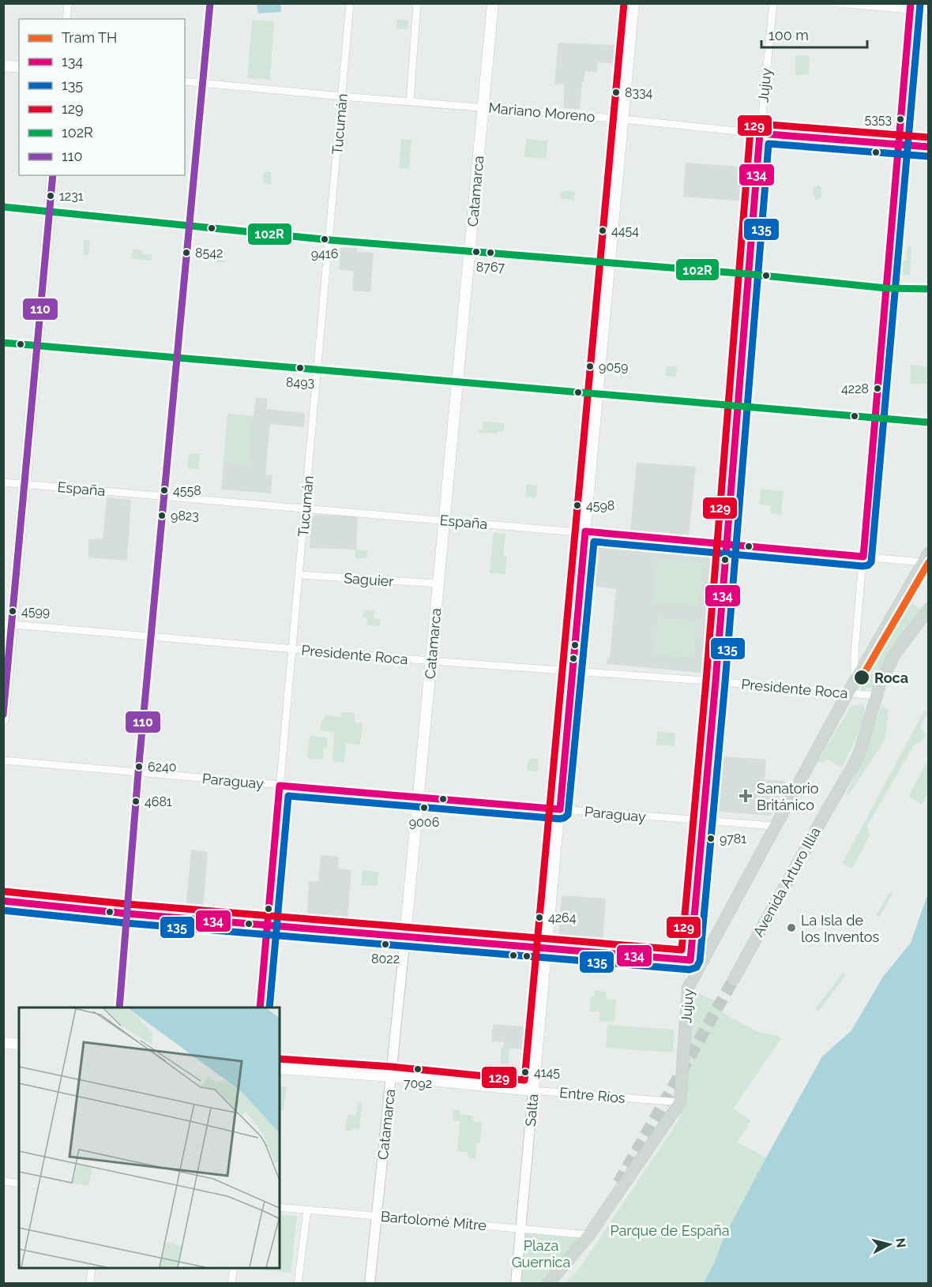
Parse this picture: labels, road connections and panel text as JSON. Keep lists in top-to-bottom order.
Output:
{
  "streets": {
    "main road": [
      "Jujuy",
      "Catamarca",
      "Avenida Arturo Illia",
      "Entre Ríos",
      "Salta"
    ],
    "street": [
      "Mariano Moreno",
      "Tucumán",
      "España",
      "Saguier",
      "Presidente Roca",
      "Paraguay",
      "Bartolomé Mitre"
    ]
  },
  "crossings": [
    ["Jujuy", "Mariano Moreno"],
    ["Jujuy", "España"],
    ["Jujuy", "Presidente Roca"],
    ["Jujuy", "Paraguay"],
    ["Jujuy", "Entre Ríos"],
    ["Mariano Moreno", "Tucumán"],
    ["Mariano Moreno", "Catamarca"],
    ["Mariano Moreno", "Salta"],
    ["Tucumán", "España"],
    ["Tucumán", "Saguier"],
    ["Tucumán", "Presidente Roca"],
    ["Tucumán", "Paraguay"],
    ["Catamarca", "España"],
    ["Catamarca", "Saguier"],
    ["Catamarca", "Presidente Roca"],
    ["Catamarca", "Paraguay"],
    ["Catamarca", "Entre Ríos"],
    ["Catamarca", "Bartolomé Mitre"],
    ["España", "Salta"],
    ["Presidente Roca", "Avenida Arturo Illia"],
    ["Presidente Roca", "Salta"],
    ["Paraguay", "Salta"],
    ["Entre Ríos", "Salta"],
    ["Salta", "Bartolomé Mitre"]
  ],
  "parks": ["Parque de España", "Plaza Guernica"],
  "places": {
    "other": [
      "8334",
      "5353",
      "1231",
      "4454",
      "9416",
      "8542",
      "8767",
      "9059",
      "8493",
      "4228",
      "4558",
      "4598",
      "9823",
      "4599",
      "Roca",
      "6240",
      "4681",
      "9006",
      "9781",
      "4264",
      "La Isla de los Inventos",
      "8022",
      "7092",
      "4145"
    ],
    "health": ["Sanatorio Británico"]
  },
  "lines": [
    "transit line 134",
    "transit line 129",
    "transit line 110",
    "transit line 135",
    "transit line 102R",
    "tram line TH"
  ],
  "legend": [
    "Tram TH",
    "134",
    "135",
    "129",
    "102R",
    "110"
  ],
  "scale_bar": "100 m",
  "north": "right"
}
